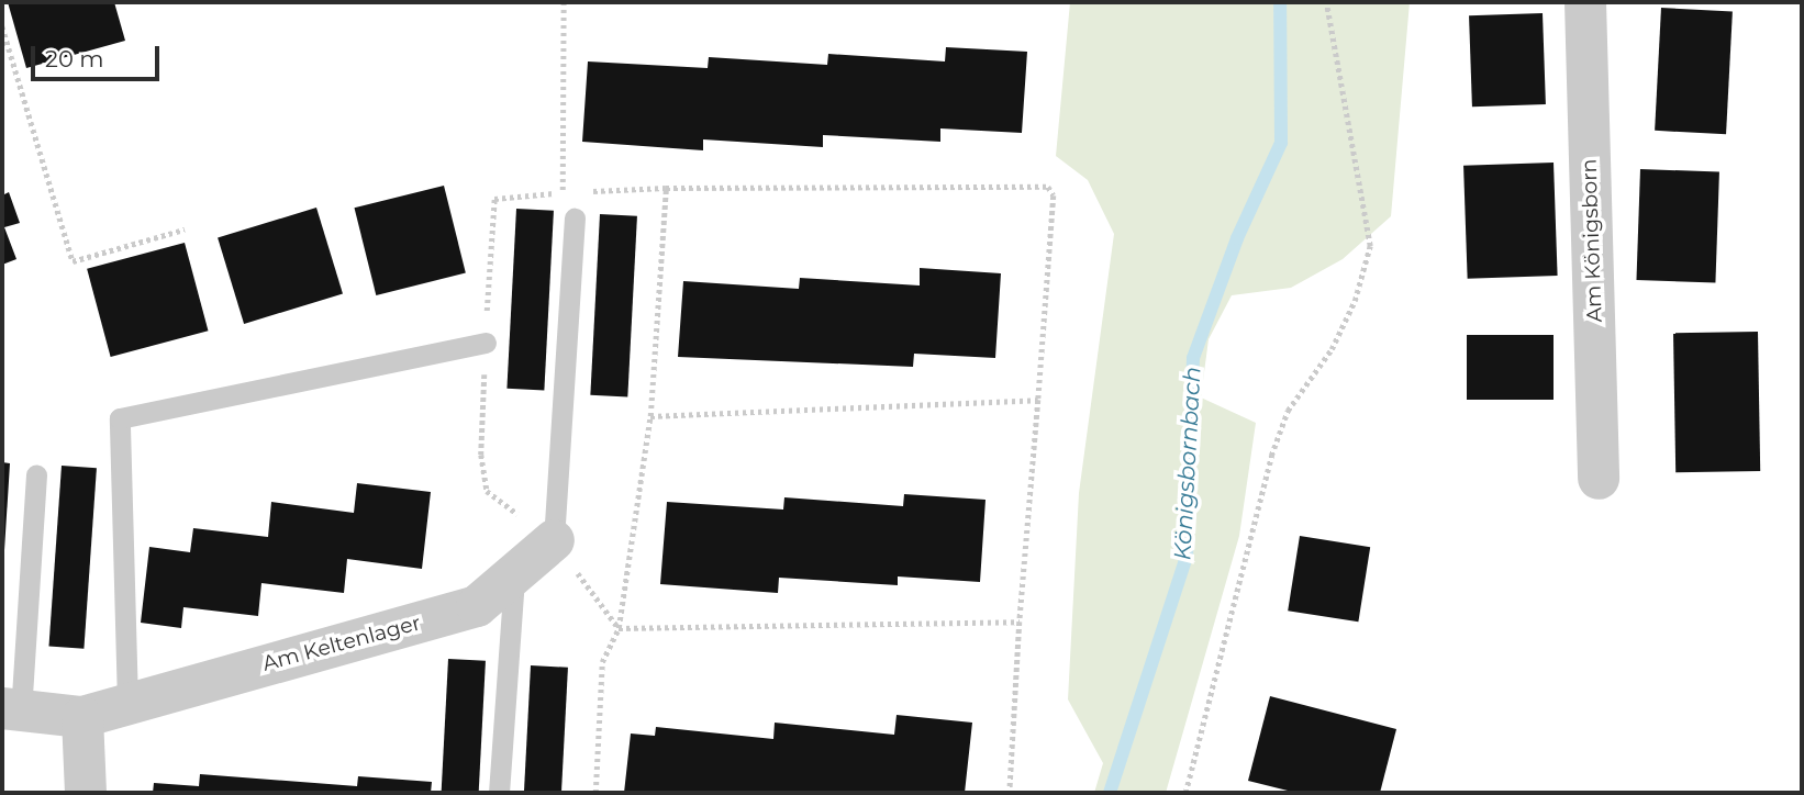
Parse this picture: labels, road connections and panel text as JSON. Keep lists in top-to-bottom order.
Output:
{
  "streets": {
    "street": ["Am Königsborn", "Am Keltenlager"]
  },
  "water": ["Königsbornbach"],
  "scale_bar": "20 m"
}
